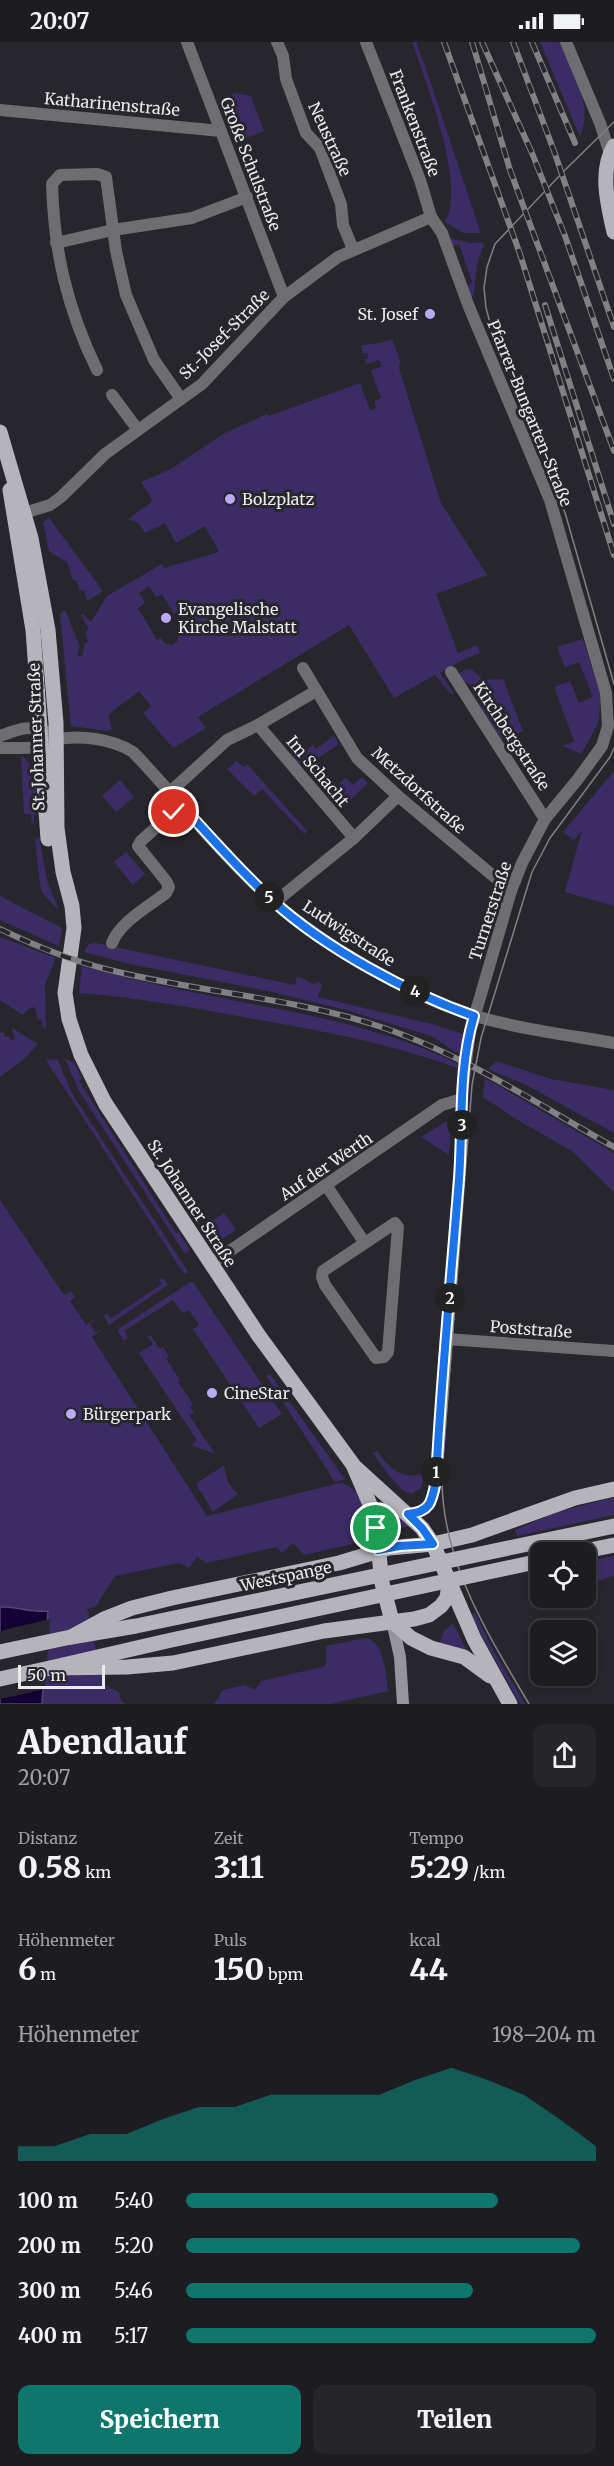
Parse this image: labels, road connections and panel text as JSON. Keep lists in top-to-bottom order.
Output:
{
  "streets": {
    "main road": ["St. Johanner Straße", "Westspange"],
    "street": [
      "Katharinenstraße",
      "Frankenstraße",
      "Neustraße",
      "Große Schulstraße",
      "St.-Josef-Straße",
      "Pfarrer-Bungarten-Straße",
      "Kirchbergstraße",
      "Im Schacht",
      "Metzdorfstraße",
      "Turnerstraße",
      "Ludwigstraße",
      "Auf der Werth",
      "Poststraße"
    ]
  },
  "crossings": [
    ["Katharinenstraße", "Große Schulstraße"],
    ["Frankenstraße", "St.-Josef-Straße"],
    ["Frankenstraße", "Pfarrer-Bungarten-Straße"],
    ["Neustraße", "St.-Josef-Straße"],
    ["Große Schulstraße", "St.-Josef-Straße"],
    ["St.-Josef-Straße", "Pfarrer-Bungarten-Straße"],
    ["Pfarrer-Bungarten-Straße", "Kirchbergstraße"],
    ["Pfarrer-Bungarten-Straße", "Turnerstraße"],
    ["Kirchbergstraße", "Turnerstraße"],
    ["St. Johanner Straße", "Turnerstraße"],
    ["St. Johanner Straße", "Ludwigstraße"],
    ["St. Johanner Straße", "Auf der Werth"],
    ["Metzdorfstraße", "Turnerstraße"],
    ["Turnerstraße", "Ludwigstraße"],
    ["Turnerstraße", "Auf der Werth"],
    ["Turnerstraße", "Poststraße"]
  ],
  "places": [
    "St. Josef",
    "Bolzplatz",
    "Evangelische Kirche Malstatt",
    "CineStar",
    "Bürgerpark"
  ],
  "scale_bar": "50 m",
  "page": {
    "status": "20:07",
    "pins": [
      "5",
      "4",
      "3",
      "2",
      "1"
    ],
    "scale": "50 m",
    "heading": ["Abendlauf", "20:07"],
    "stats": [
      ["Distanz", "0.58 km"],
      ["Zeit", "3:11"],
      ["Tempo", "5:29 /km"],
      ["Höhenmeter", "6 m"],
      ["Puls", "150 bpm"],
      ["kcal", "44"]
    ],
    "chart": ["Höhenmeter", "198–204 m"],
    "list": [
      {
        "name": "100 m",
        "note": "5:40"
      },
      {
        "name": "200 m",
        "note": "5:20"
      },
      {
        "name": "300 m",
        "note": "5:46"
      },
      {
        "name": "400 m",
        "note": "5:17"
      }
    ],
    "buttons": ["Speichern", "Teilen"]
  }
}
